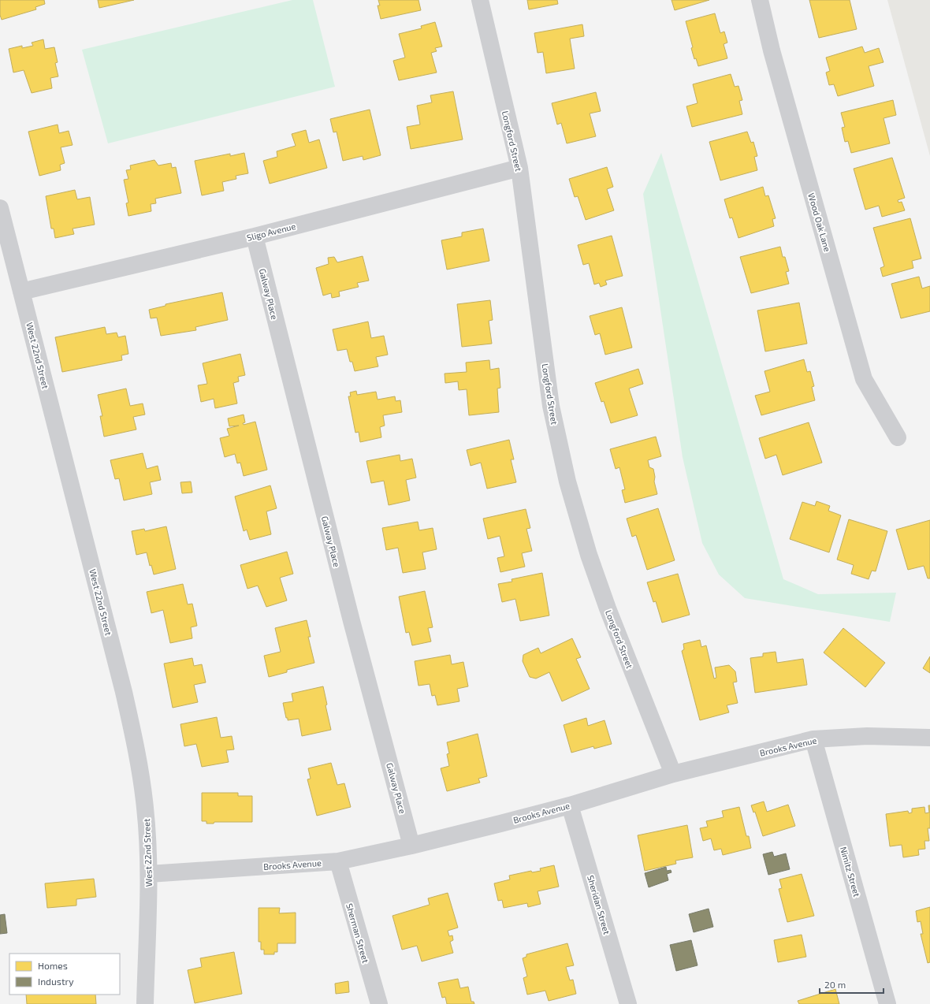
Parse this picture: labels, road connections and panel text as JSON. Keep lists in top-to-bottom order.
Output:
{
  "streets": {
    "street": [
      "Longford Street",
      "Wood Oak Lane",
      "Sligo Avenue",
      "Galway Place",
      "West 22nd Street",
      "Brooks Avenue",
      "Nimitz Street",
      "Sheridan Street",
      "Sherman Street"
    ]
  },
  "crossings": [
    ["Longford Street", "Sligo Avenue"],
    ["Longford Street", "Brooks Avenue"],
    ["Sligo Avenue", "Galway Place"],
    ["Sligo Avenue", "West 22nd Street"],
    ["Galway Place", "Brooks Avenue"],
    ["West 22nd Street", "Brooks Avenue"],
    ["Brooks Avenue", "Nimitz Street"],
    ["Brooks Avenue", "Sheridan Street"],
    ["Brooks Avenue", "Sherman Street"]
  ],
  "legend": ["Homes", "Industry"],
  "scale_bar": "20 m"
}
